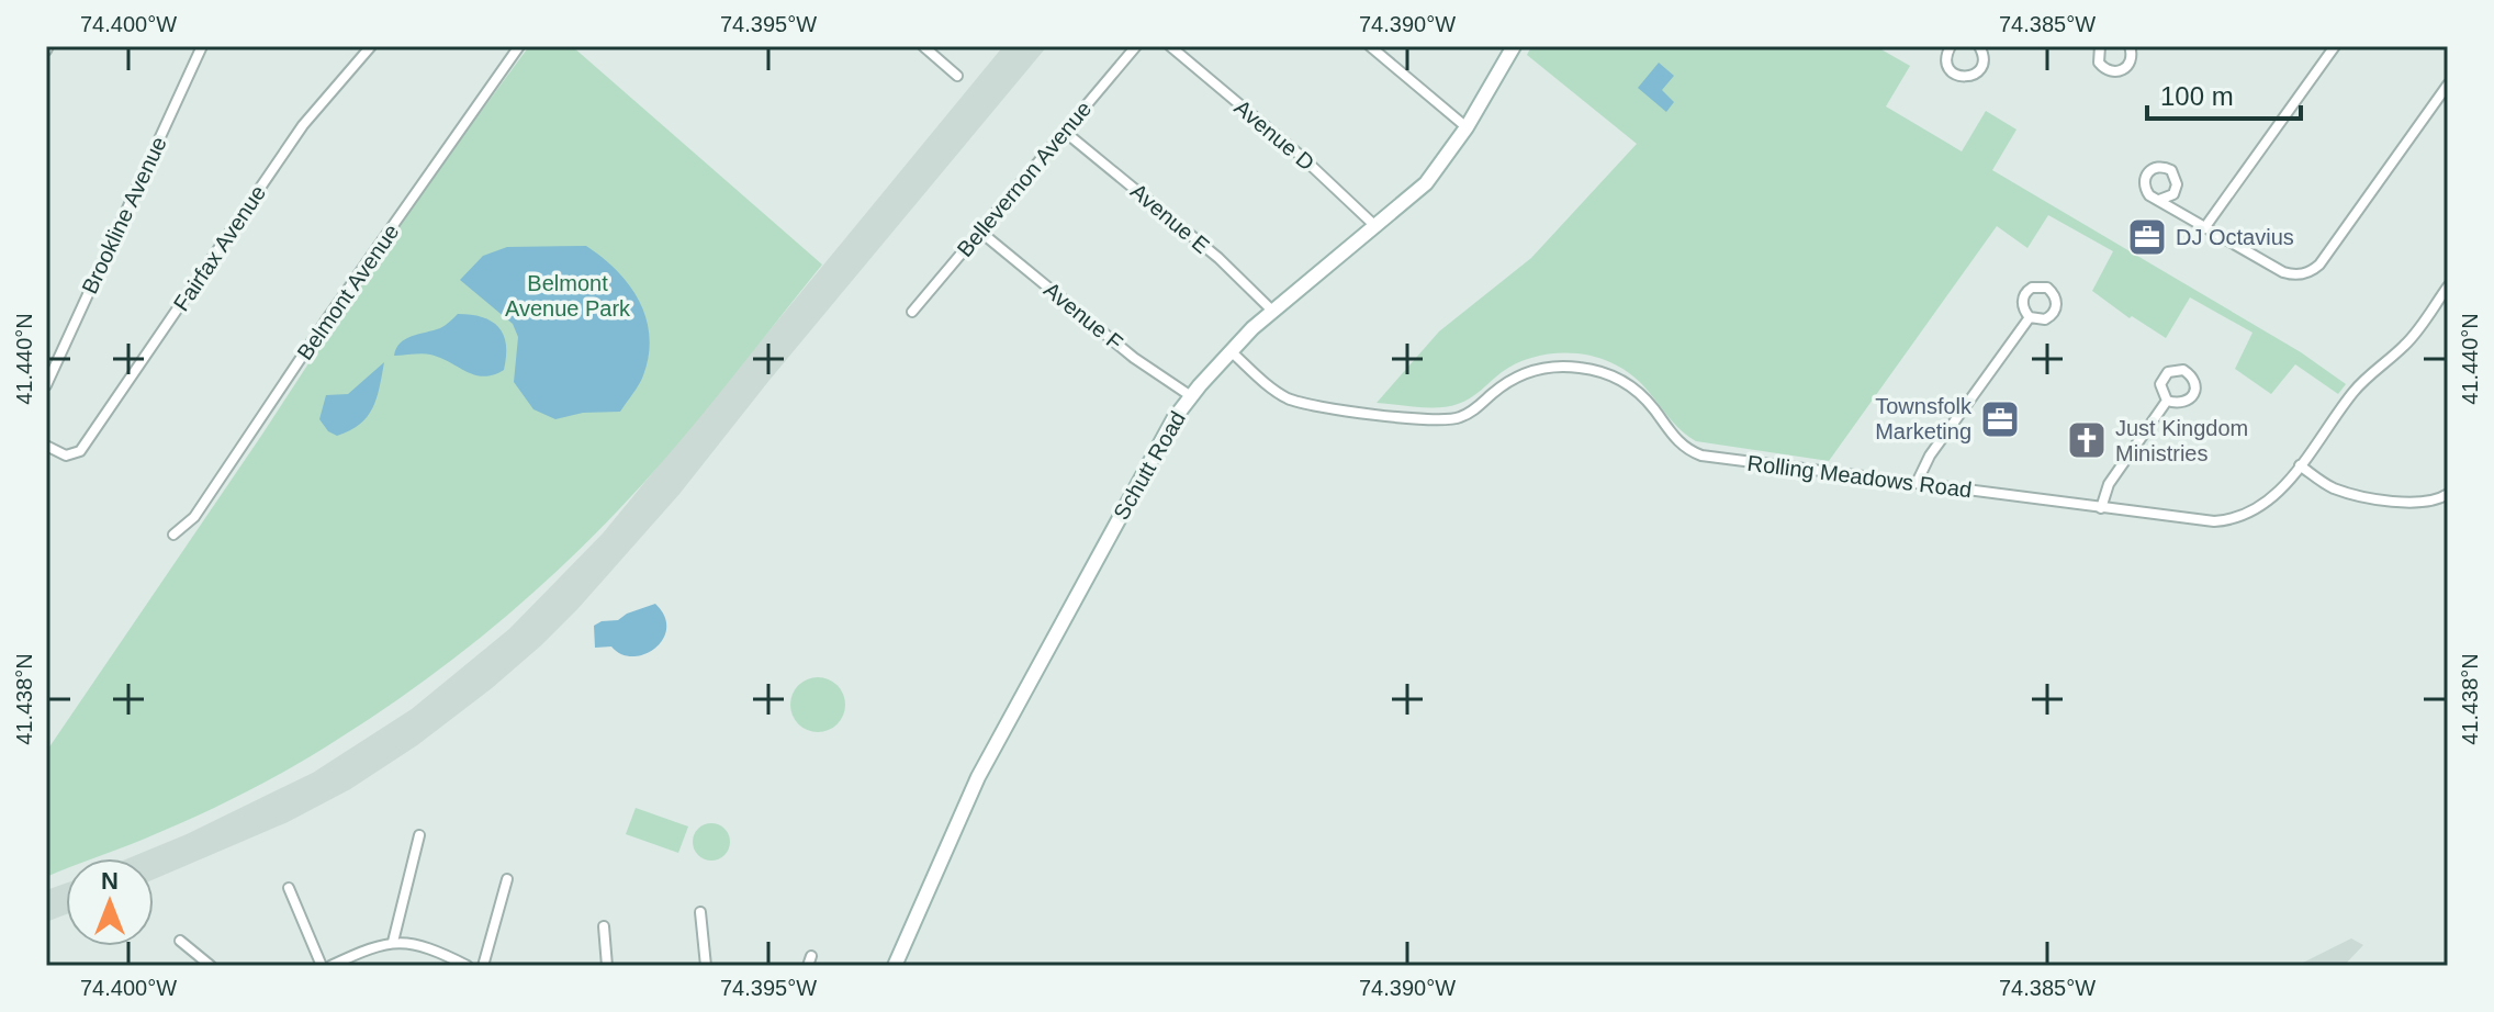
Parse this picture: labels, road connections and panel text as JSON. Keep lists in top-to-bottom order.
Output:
{
  "streets": {
    "street": [
      "Avenue D",
      "Bellevernon Avenue",
      "Brookline Avenue",
      "Avenue E",
      "Fairfax Avenue",
      "Belmont Avenue",
      "Avenue F",
      "Schutt Road",
      "Rolling Meadows Road"
    ]
  },
  "crossings": [
    ["Avenue D", "Schutt Road"],
    ["Bellevernon Avenue", "Avenue E"],
    ["Bellevernon Avenue", "Avenue F"],
    ["Avenue E", "Schutt Road"],
    ["Avenue F", "Schutt Road"],
    ["Schutt Road", "Rolling Meadows Road"]
  ],
  "parks": ["Belmont Avenue Park"],
  "places": {
    "office": ["DJ Octavius", "Townsfolk Marketing"],
    "church": ["Just Kingdom Ministries"]
  },
  "scale_bar": "100 m",
  "north": "top",
  "coordinates": [
    "74.400°W",
    "74.395°W",
    "74.390°W",
    "74.385°W",
    "41.440°N",
    "41.438°N"
  ]
}
